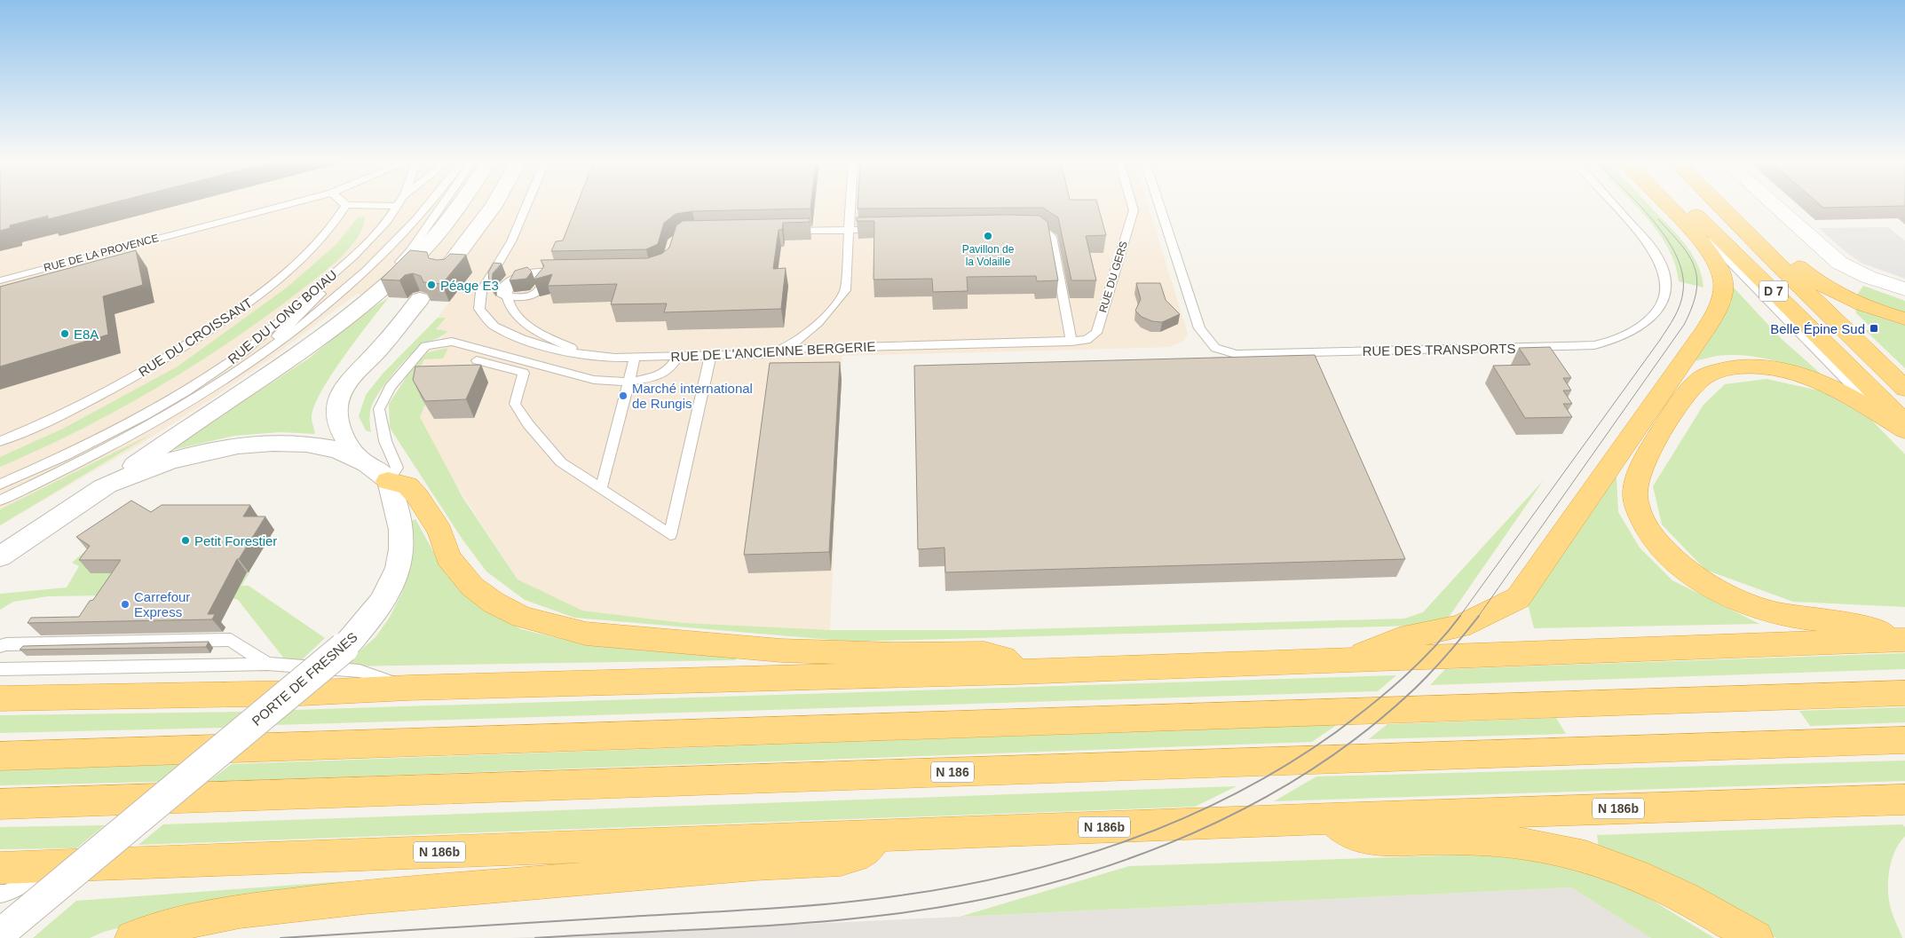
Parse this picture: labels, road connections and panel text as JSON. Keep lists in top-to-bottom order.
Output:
{
  "streets": {
    "highway": ["D 7", "N 186", "N 186b"],
    "street": ["PORTE DE FRESNES"],
    "lane": [
      "RUE DE LA PROVENCE",
      "RUE DU GERS",
      "RUE DU LONG BOIAU",
      "RUE DU CROISSANT",
      "RUE DES TRANSPORTS",
      "RUE DE L'ANCIENNE BERGERIE"
    ]
  },
  "crossings": [
    ["RUE DU GERS", "RUE DE L'ANCIENNE BERGERIE"]
  ],
  "places": {
    "other": [
      "Pavillon de la Volaille",
      "Péage E3",
      "E8A",
      "Marché international de Rungis",
      "Petit Forestier",
      "Carrefour Express"
    ],
    "transit": ["Belle Épine Sud"]
  }
}
